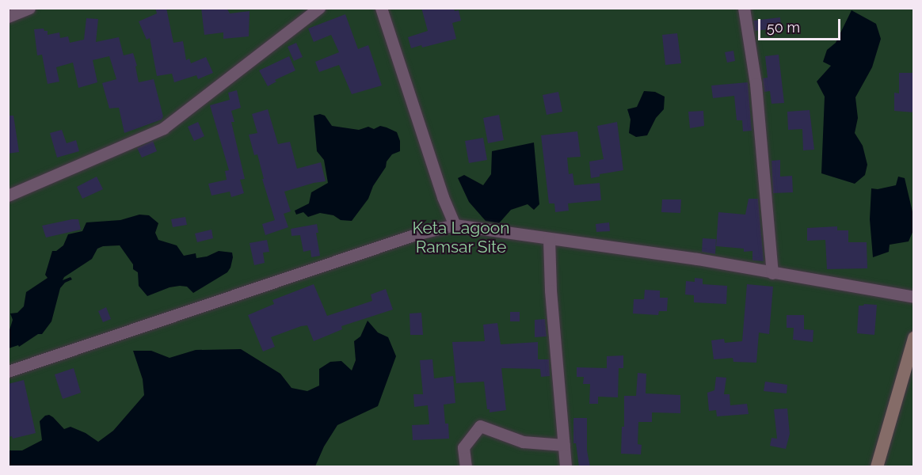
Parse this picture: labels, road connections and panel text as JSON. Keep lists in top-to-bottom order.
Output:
{
  "parks": ["Keta Lagoon Ramsar Site"],
  "scale_bar": "50 m"
}
